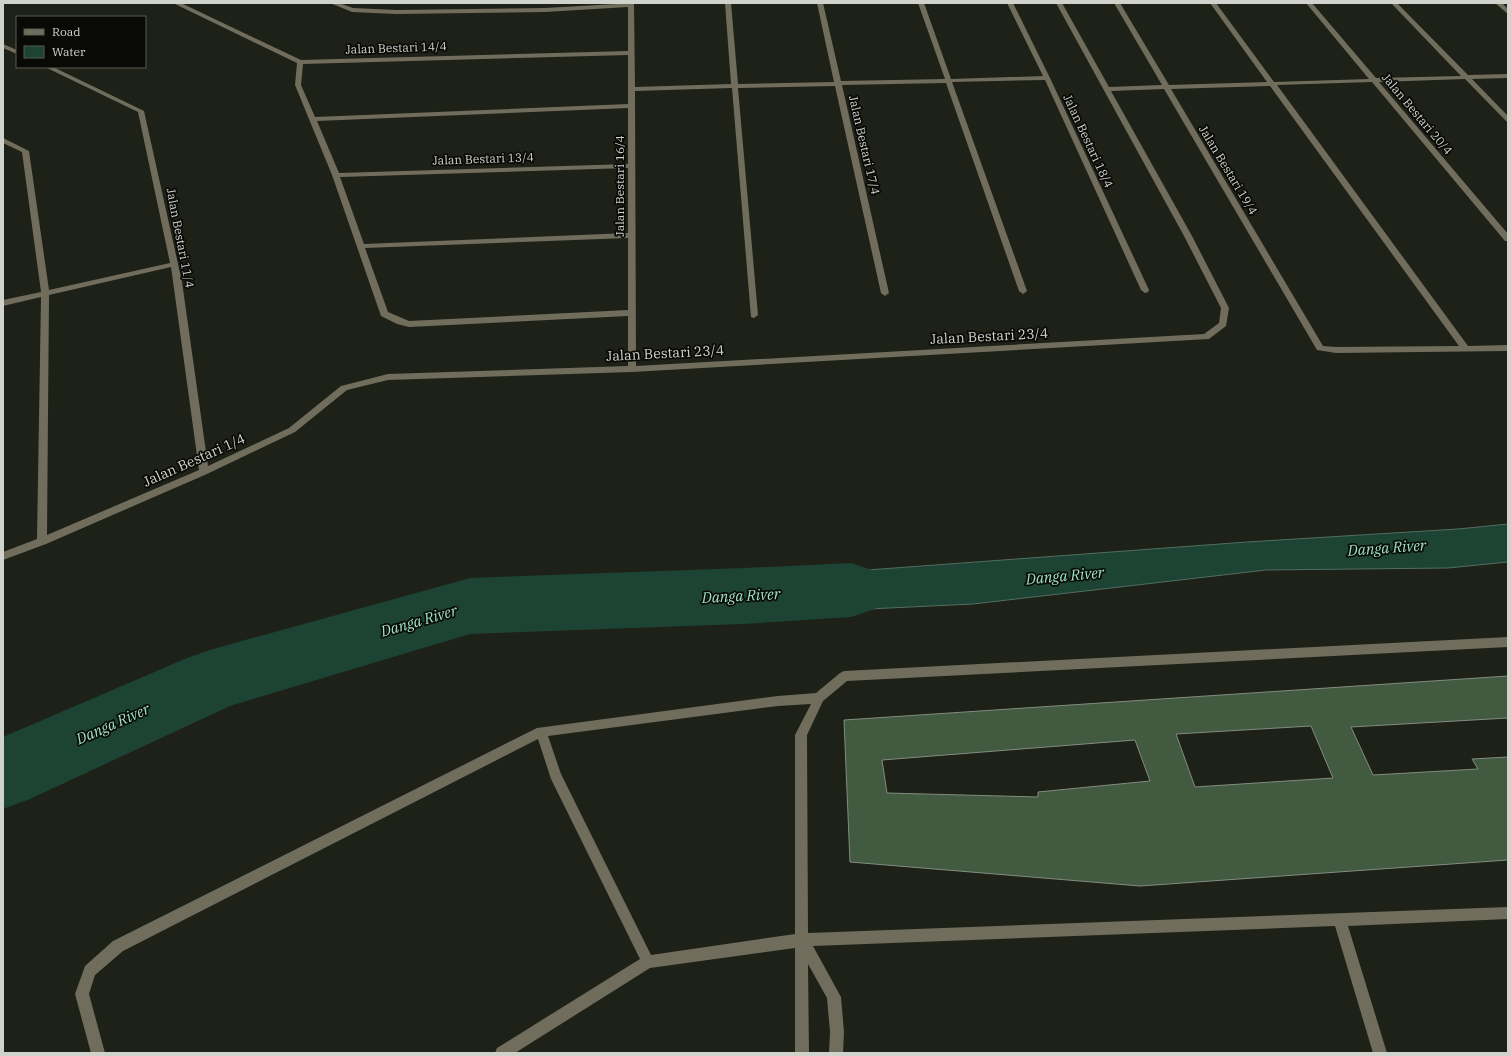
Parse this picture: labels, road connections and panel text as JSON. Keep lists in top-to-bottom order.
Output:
{
  "streets": {
    "street": [
      "Jalan Bestari 14/4",
      "Jalan Bestari 20/4",
      "Jalan Bestari 18/4",
      "Jalan Bestari 17/4",
      "Jalan Bestari 13/4",
      "Jalan Bestari 19/4",
      "Jalan Bestari 16/4",
      "Jalan Bestari 11/4",
      "Jalan Bestari 23/4",
      "Jalan Bestari 1/4"
    ]
  },
  "crossings": [
    ["Jalan Bestari 14/4", "Jalan Bestari 16/4"],
    ["Jalan Bestari 13/4", "Jalan Bestari 16/4"],
    ["Jalan Bestari 16/4", "Jalan Bestari 23/4"],
    ["Jalan Bestari 11/4", "Jalan Bestari 1/4"],
    ["Jalan Bestari 23/4", "Jalan Bestari 1/4"]
  ],
  "water": ["Danga River"],
  "legend": ["Road", "Water"]
}
